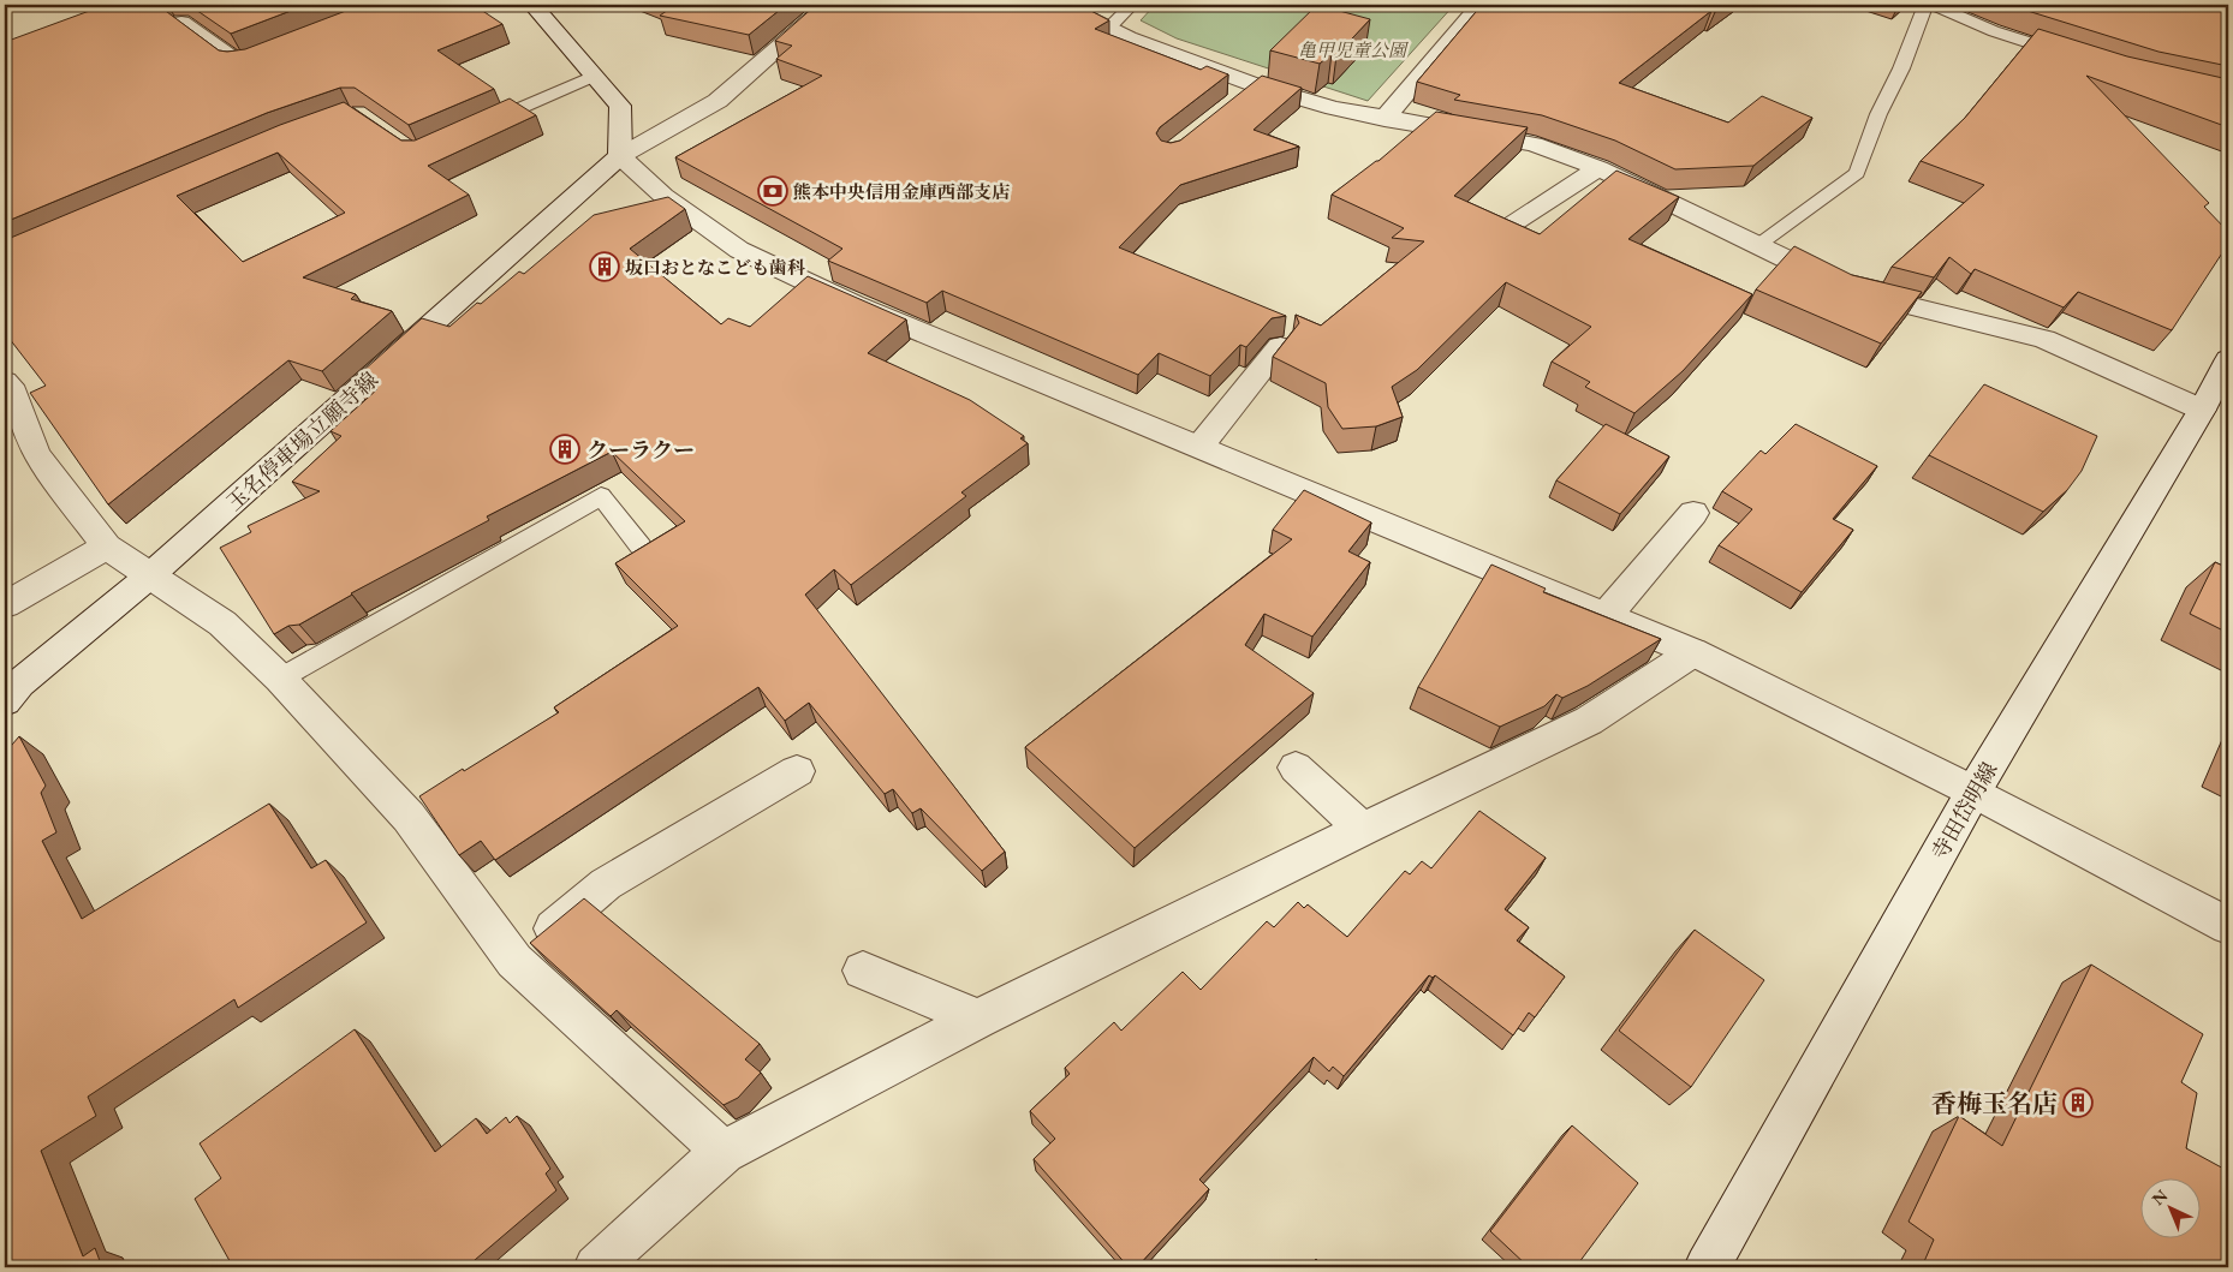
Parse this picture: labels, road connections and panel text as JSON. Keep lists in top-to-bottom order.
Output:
{
  "streets": {
    "street": ["玉名停車場立願寺線", "寺田岱明線"]
  },
  "parks": ["亀甲児童公園"],
  "places": {
    "bank": ["熊本中央信用金庫西部支店"],
    "building": ["坂口おとなこども歯科", "クーラクー", "香梅玉名店"]
  },
  "north": "top left"
}
